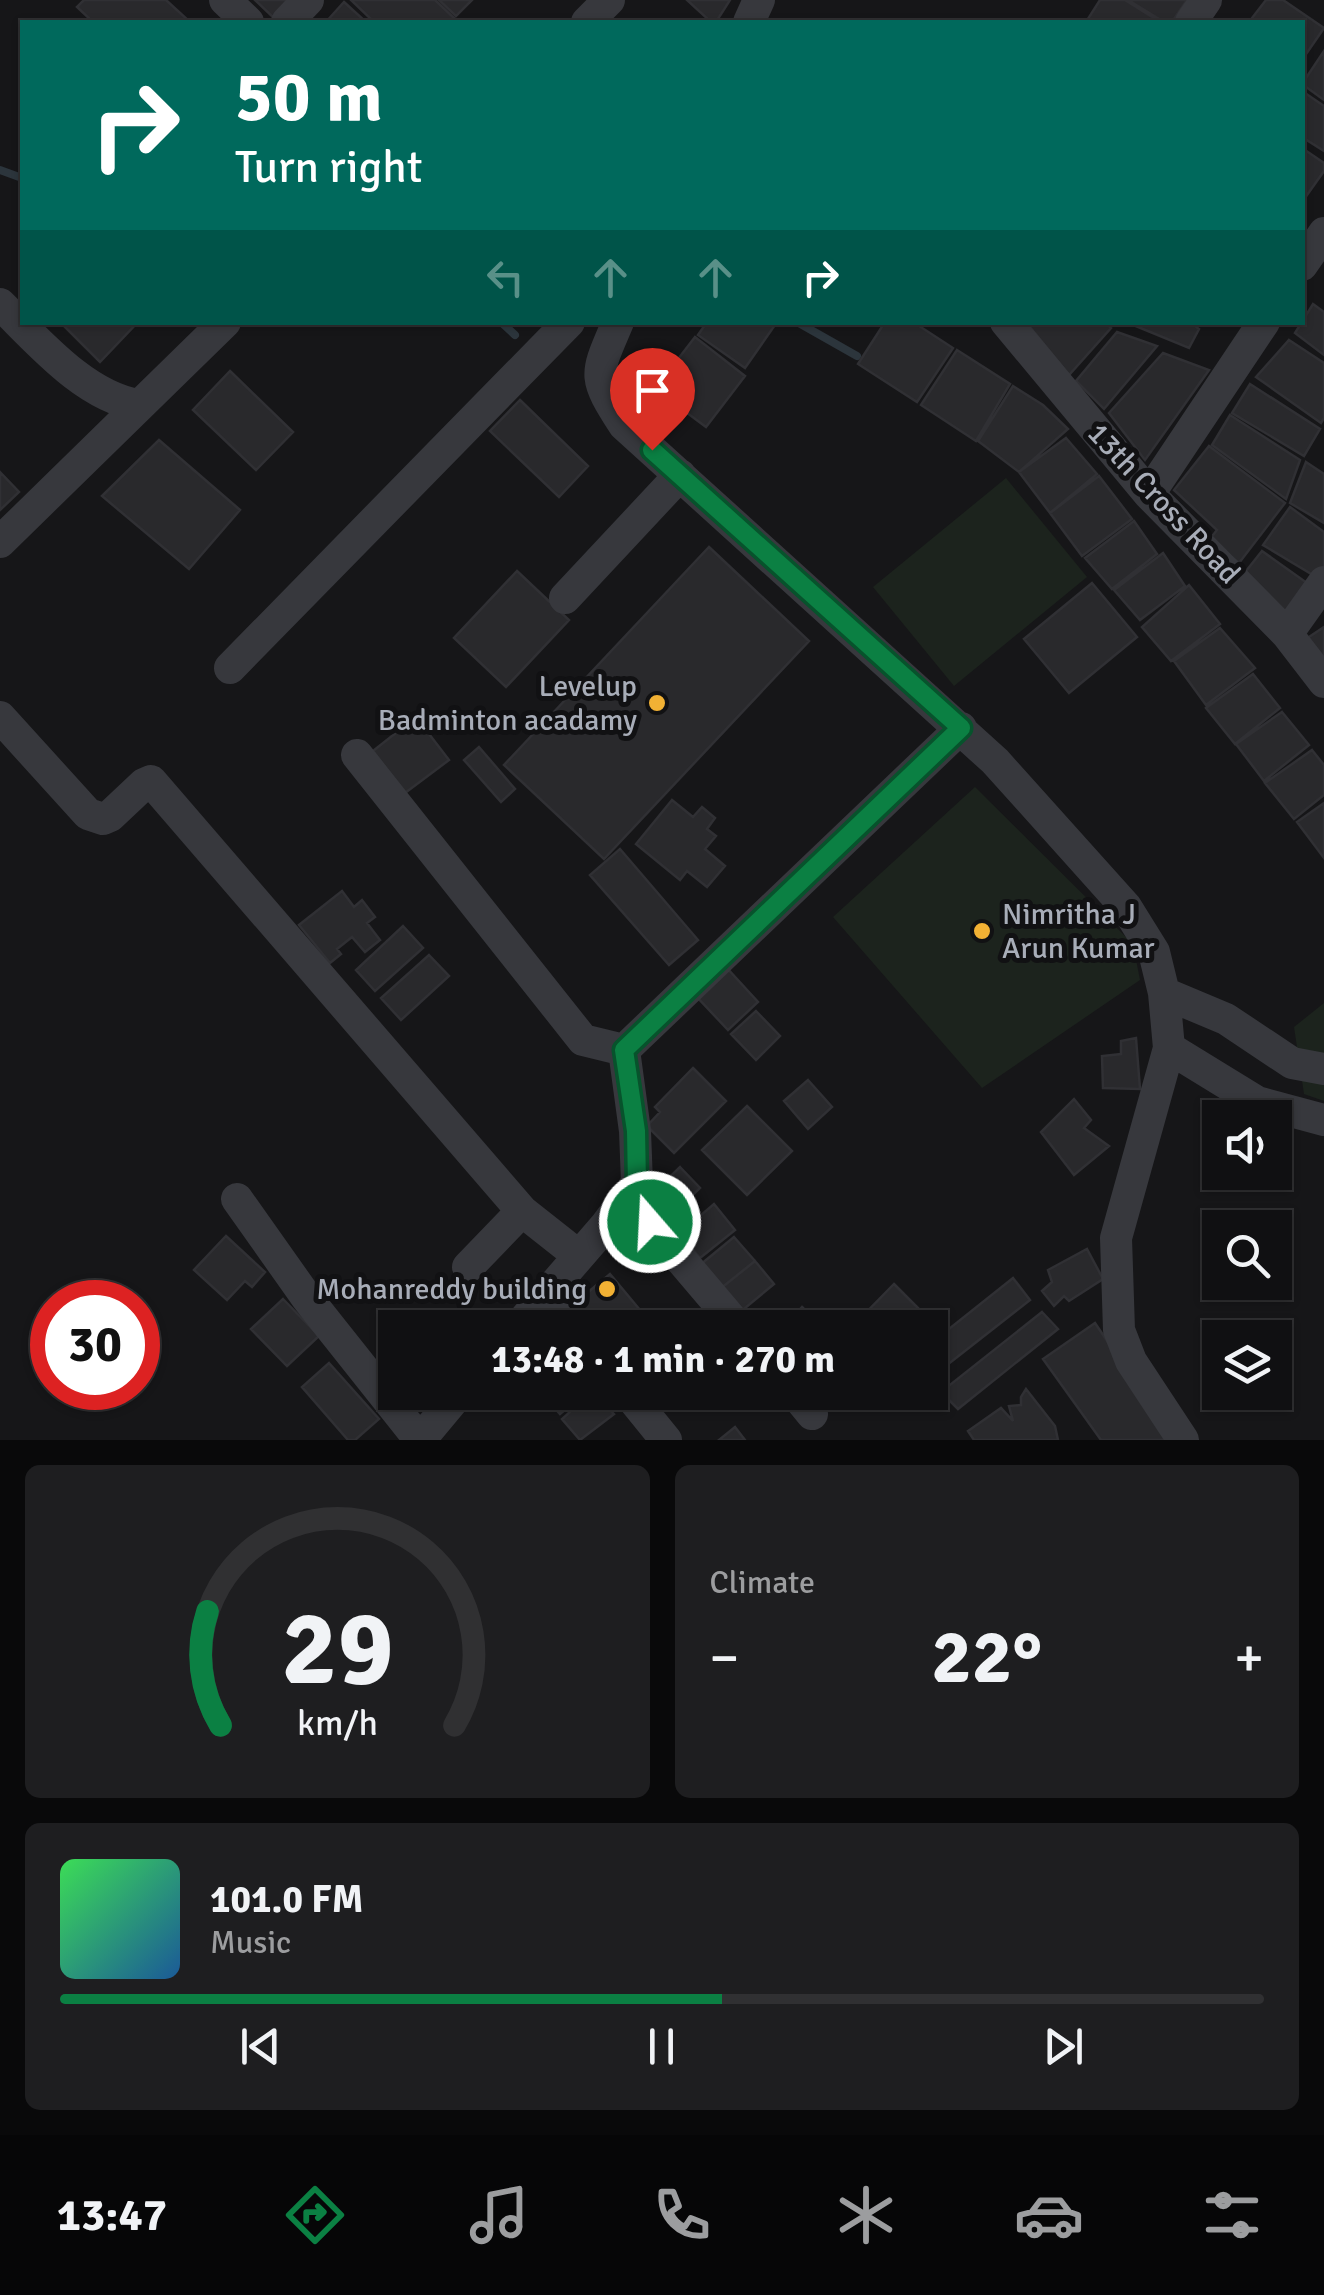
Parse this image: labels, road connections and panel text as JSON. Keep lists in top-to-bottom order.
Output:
{
  "streets": {
    "street": ["13th Cross Road"]
  },
  "places": ["Levelup Badminton acadamy", "Nimritha J Arun Kumar", "Mohanreddy building"],
  "page": {
    "turn": ["50 m", "Turn right"],
    "limit": "30",
    "trip": "13:48 · 1 min · 270 m",
    "tile": "Climate",
    "heat": ["−", "22°", "+"],
    "song": ["101.0 FM", "Music"],
    "tabs": "13:47",
    "gauge": ["29", "km/h"]
  }
}
